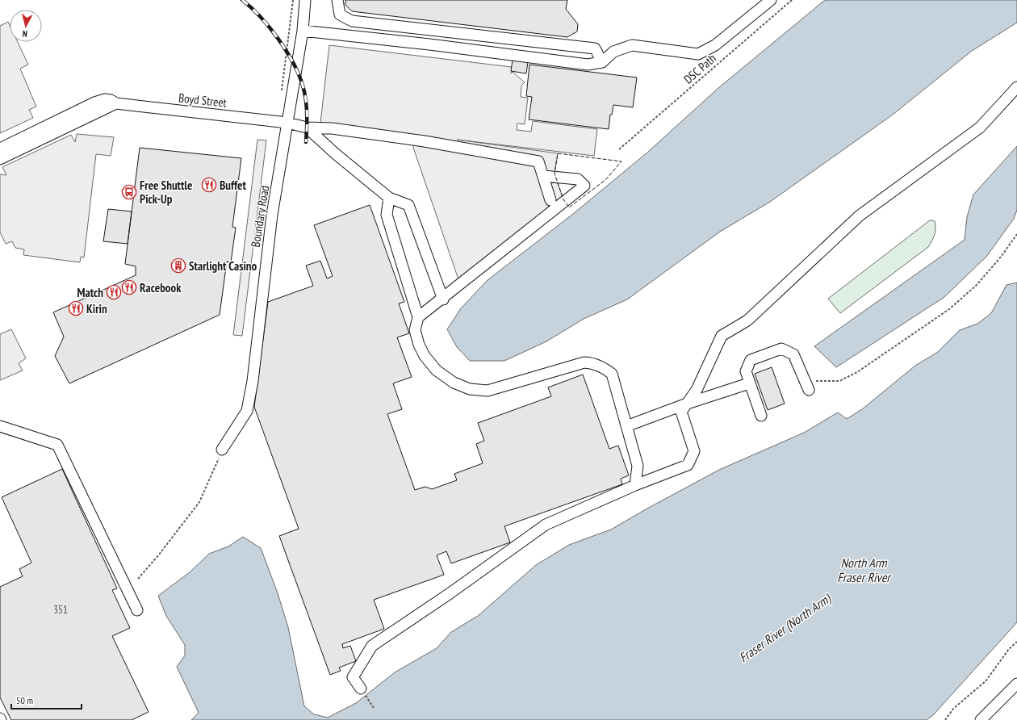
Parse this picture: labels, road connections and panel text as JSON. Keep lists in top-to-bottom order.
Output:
{
  "streets": {
    "street": ["Boyd Street", "Boundary Road"],
    "path": ["DSC Path"]
  },
  "crossings": [
    ["Boyd Street", "Boundary Road"]
  ],
  "water": ["North Arm Fraser River", "Fraser River (North Arm)"],
  "places": {
    "restaurant": [
      "Buffet",
      "Racebook",
      "Match",
      "Kirin"
    ],
    "bus stop": ["Free Shuttle Pick-Up"],
    "building": ["Starlight Casino"]
  },
  "house_numbers": ["351"],
  "scale_bar": "50 m",
  "north": "bottom"
}
